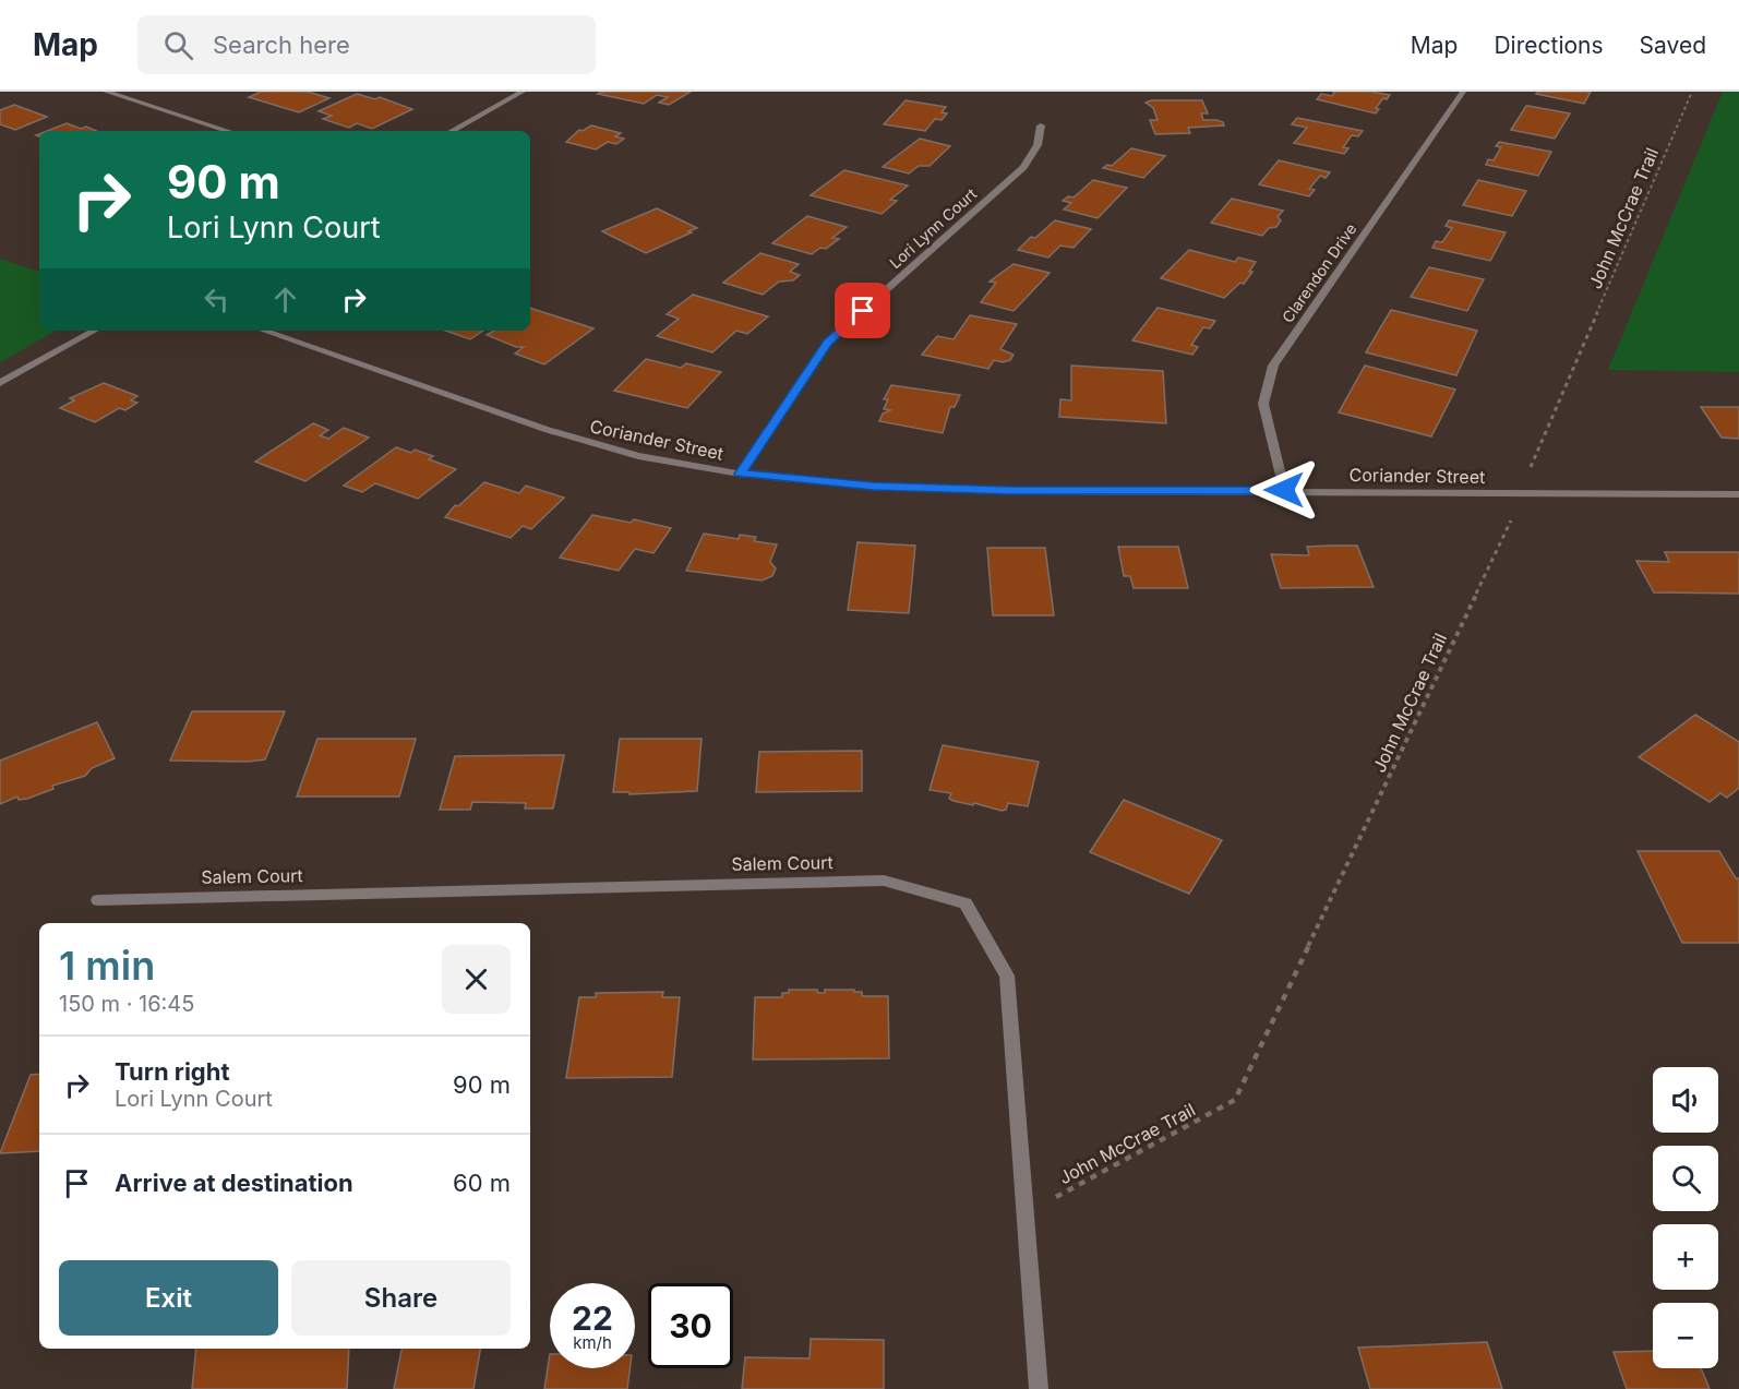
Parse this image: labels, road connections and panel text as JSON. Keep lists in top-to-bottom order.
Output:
{
  "streets": {
    "street": [
      "Lori Lynn Court",
      "Clarendon Drive",
      "Coriander Street",
      "Salem Court"
    ],
    "path": ["John McCrae Trail"]
  },
  "crossings": [
    ["John McCrae Trail", "Coriander Street"],
    ["John McCrae Trail", "Salem Court"],
    ["Lori Lynn Court", "Coriander Street"],
    ["Clarendon Drive", "Coriander Street"]
  ],
  "page": {
    "header": "Map",
    "search": "Search here",
    "nav": ["Map", "Directions", "Saved"],
    "turn": ["90 m", "Lori Lynn Court"],
    "heading": ["1 min", "150 m · 16:45"],
    "list": [
      {
        "name": "Turn right",
        "note": "Lori Lynn Court",
        "value": "90 m"
      },
      {
        "name": "Arrive at destination",
        "value": "60 m"
      }
    ],
    "map_buttons": ["+", "−"],
    "buttons": ["Exit", "Share"],
    "speed": "22 km/h",
    "limit": "30"
  }
}
